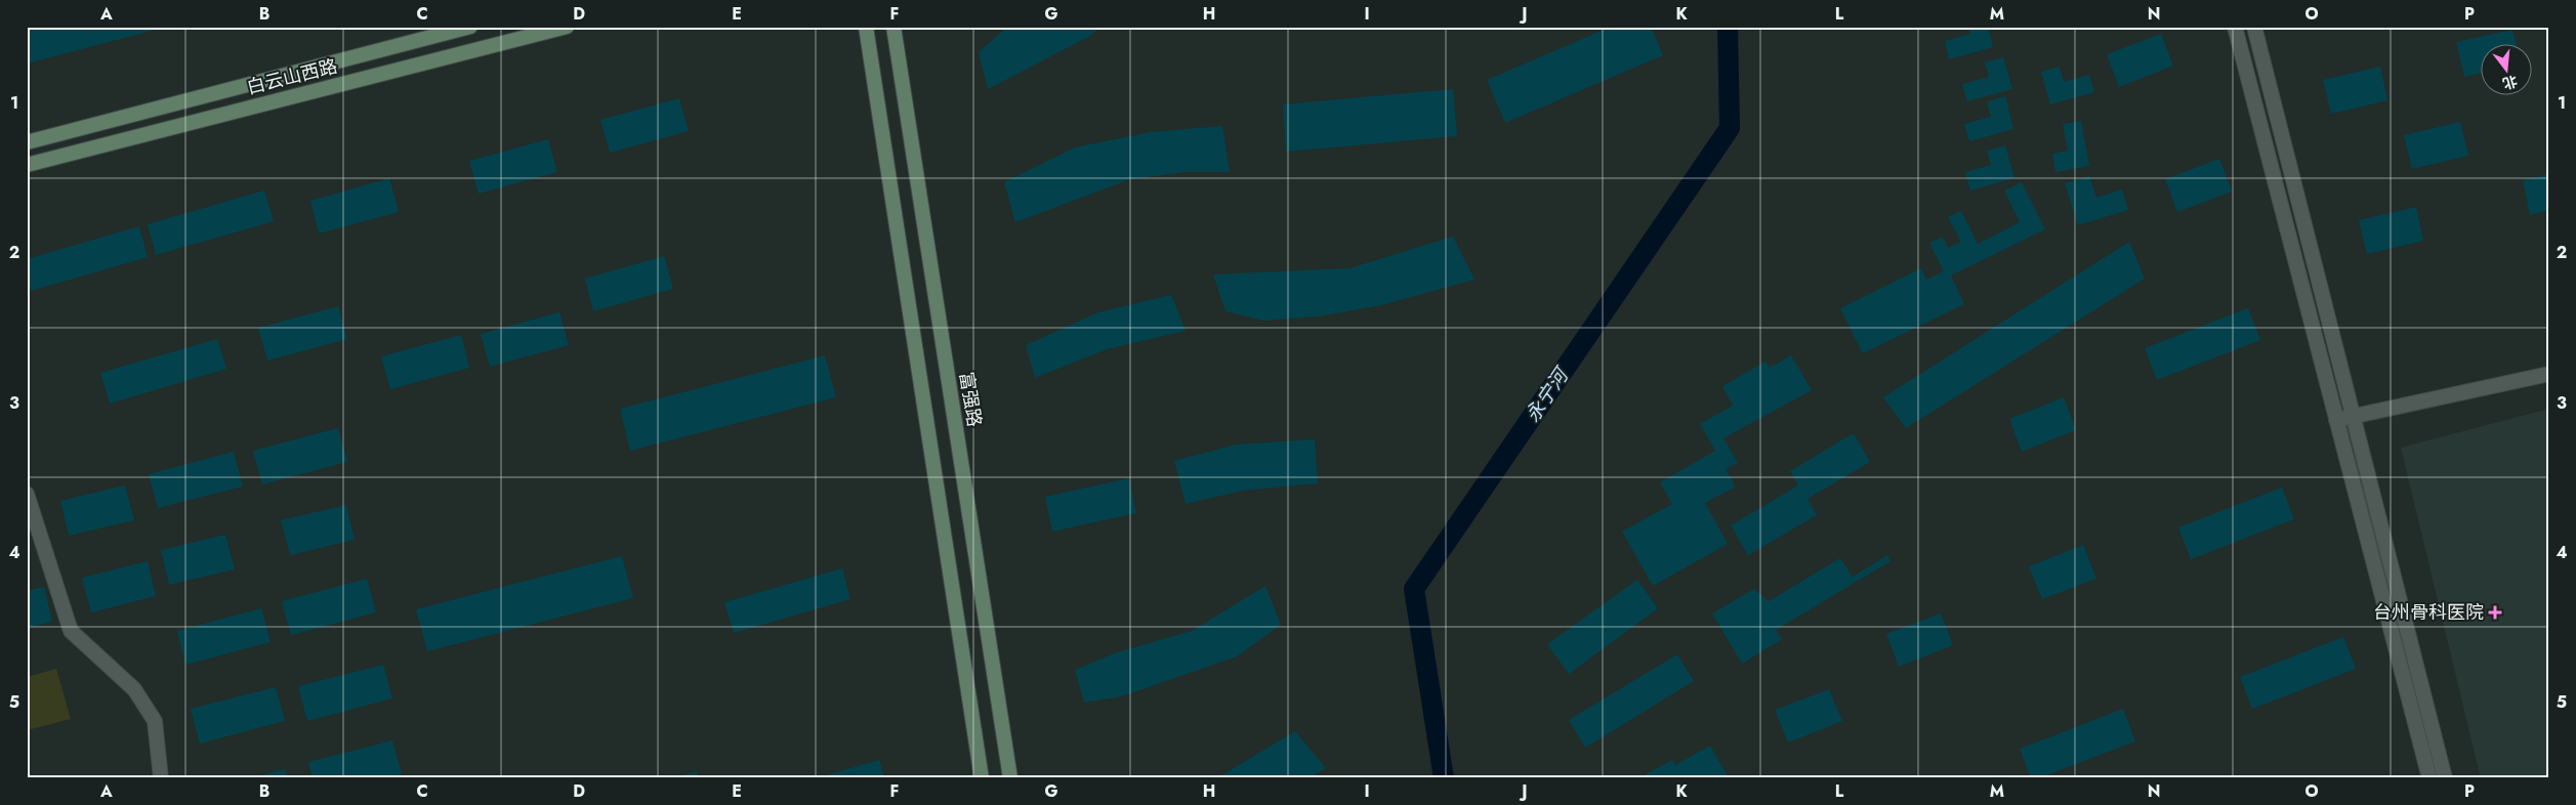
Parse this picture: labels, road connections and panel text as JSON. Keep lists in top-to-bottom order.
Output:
{
  "streets": {
    "main road": ["白云山西路", "富强路"]
  },
  "water": ["永宁河"],
  "places": {
    "health": ["台州骨科医院"]
  },
  "north": "bottom",
  "grid": {
    "columns": [
      "A",
      "B",
      "C",
      "D",
      "E",
      "F",
      "G",
      "H",
      "I",
      "J",
      "K",
      "L",
      "M",
      "N",
      "O",
      "P"
    ],
    "rows": [
      "1",
      "2",
      "3",
      "4",
      "5"
    ]
  }
}
